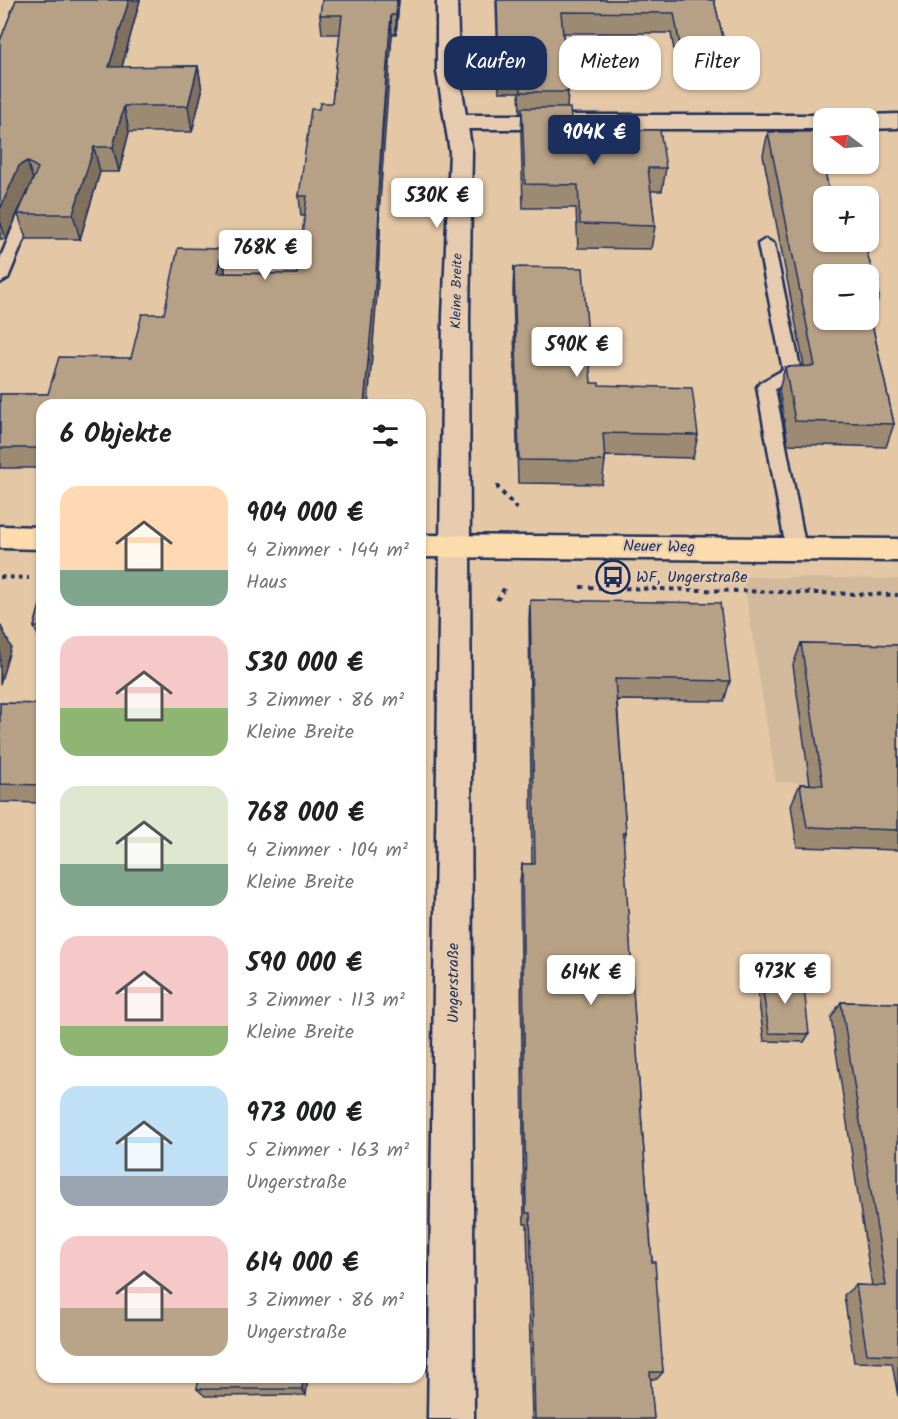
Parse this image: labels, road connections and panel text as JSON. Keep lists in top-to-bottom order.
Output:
{
  "streets": {
    "main road": ["Neuer Weg"],
    "street": ["Kleine Breite", "Ungerstraße"]
  },
  "crossings": [
    ["Kleine Breite", "Neuer Weg"],
    ["Kleine Breite", "Ungerstraße"],
    ["Neuer Weg", "Ungerstraße"]
  ],
  "places": {
    "bus stop": ["WF, Ungerstraße"]
  },
  "north": "left",
  "page": {
    "chip": ["Kaufen", "Mieten", "Filter"],
    "map_buttons": ["+", "−"],
    "price": [
      "904K €",
      "530K €",
      "768K €",
      "590K €",
      "973K €",
      "614K €"
    ],
    "heading": "6 Objekte",
    "list": [
      {
        "name": "904 000 €",
        "note": "4 Zimmer · 144 m² · Haus"
      },
      {
        "name": "530 000 €",
        "note": "3 Zimmer · 86 m² · Kleine Breite"
      },
      {
        "name": "768 000 €",
        "note": "4 Zimmer · 104 m² · Kleine Breite"
      },
      {
        "name": "590 000 €",
        "note": "3 Zimmer · 113 m² · Kleine Breite"
      },
      {
        "name": "973 000 €",
        "note": "5 Zimmer · 163 m² · Ungerstraße"
      },
      {
        "name": "614 000 €",
        "note": "3 Zimmer · 86 m² · Ungerstraße"
      }
    ]
  }
}
